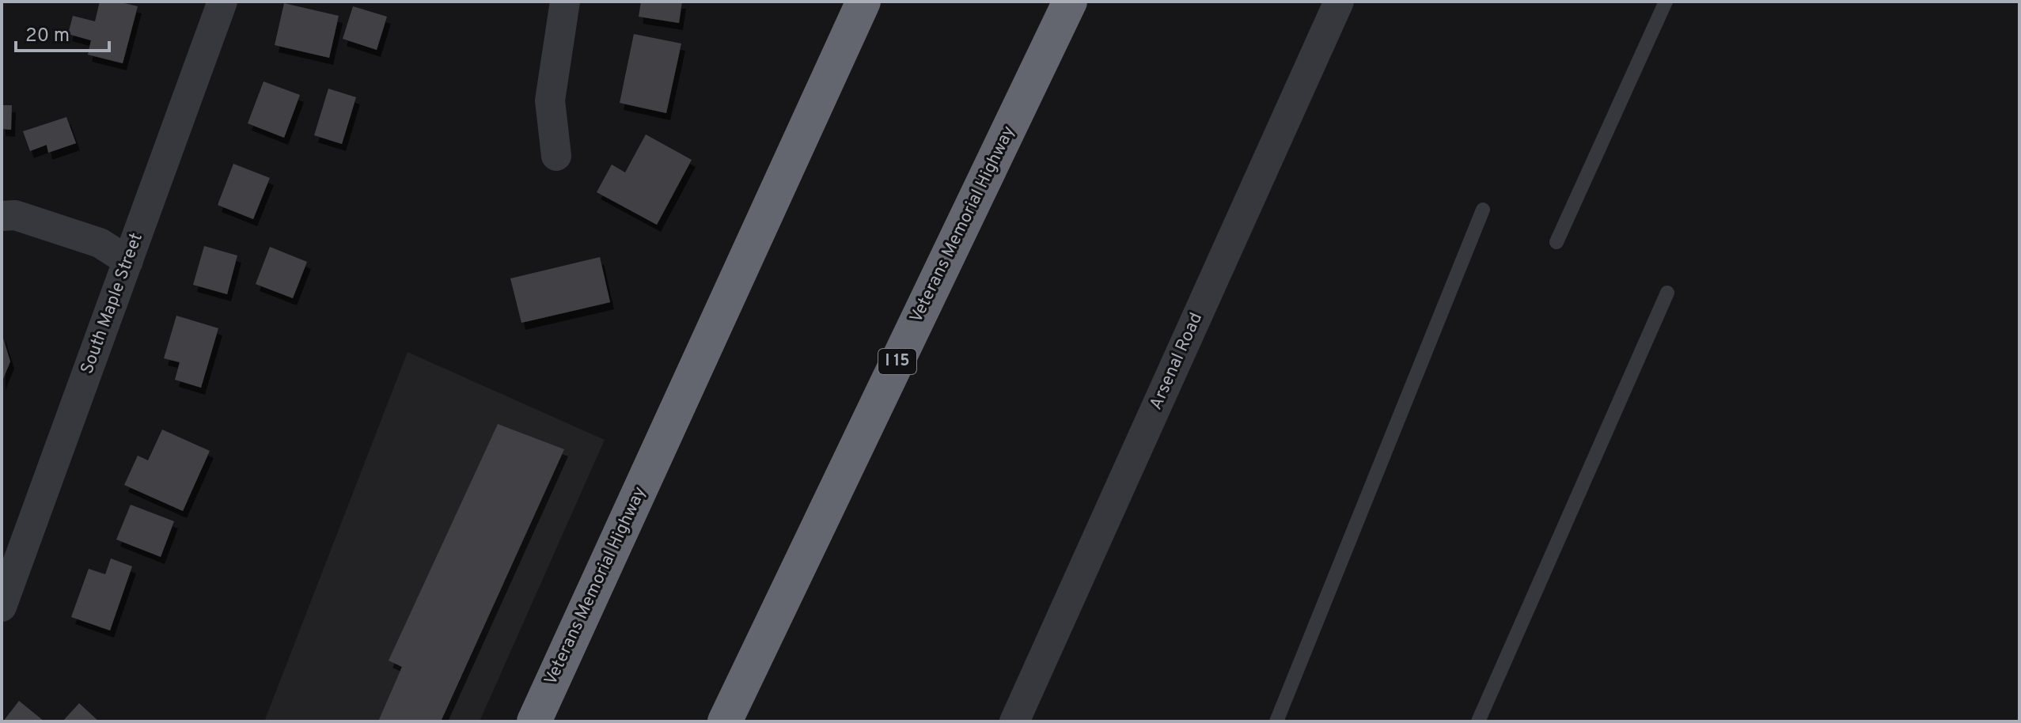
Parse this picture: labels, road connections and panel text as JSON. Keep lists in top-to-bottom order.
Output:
{
  "streets": {
    "highway": ["Veterans Memorial Highway", "I 15"],
    "street": ["South Maple Street", "Arsenal Road"]
  },
  "scale_bar": "20 m"
}
